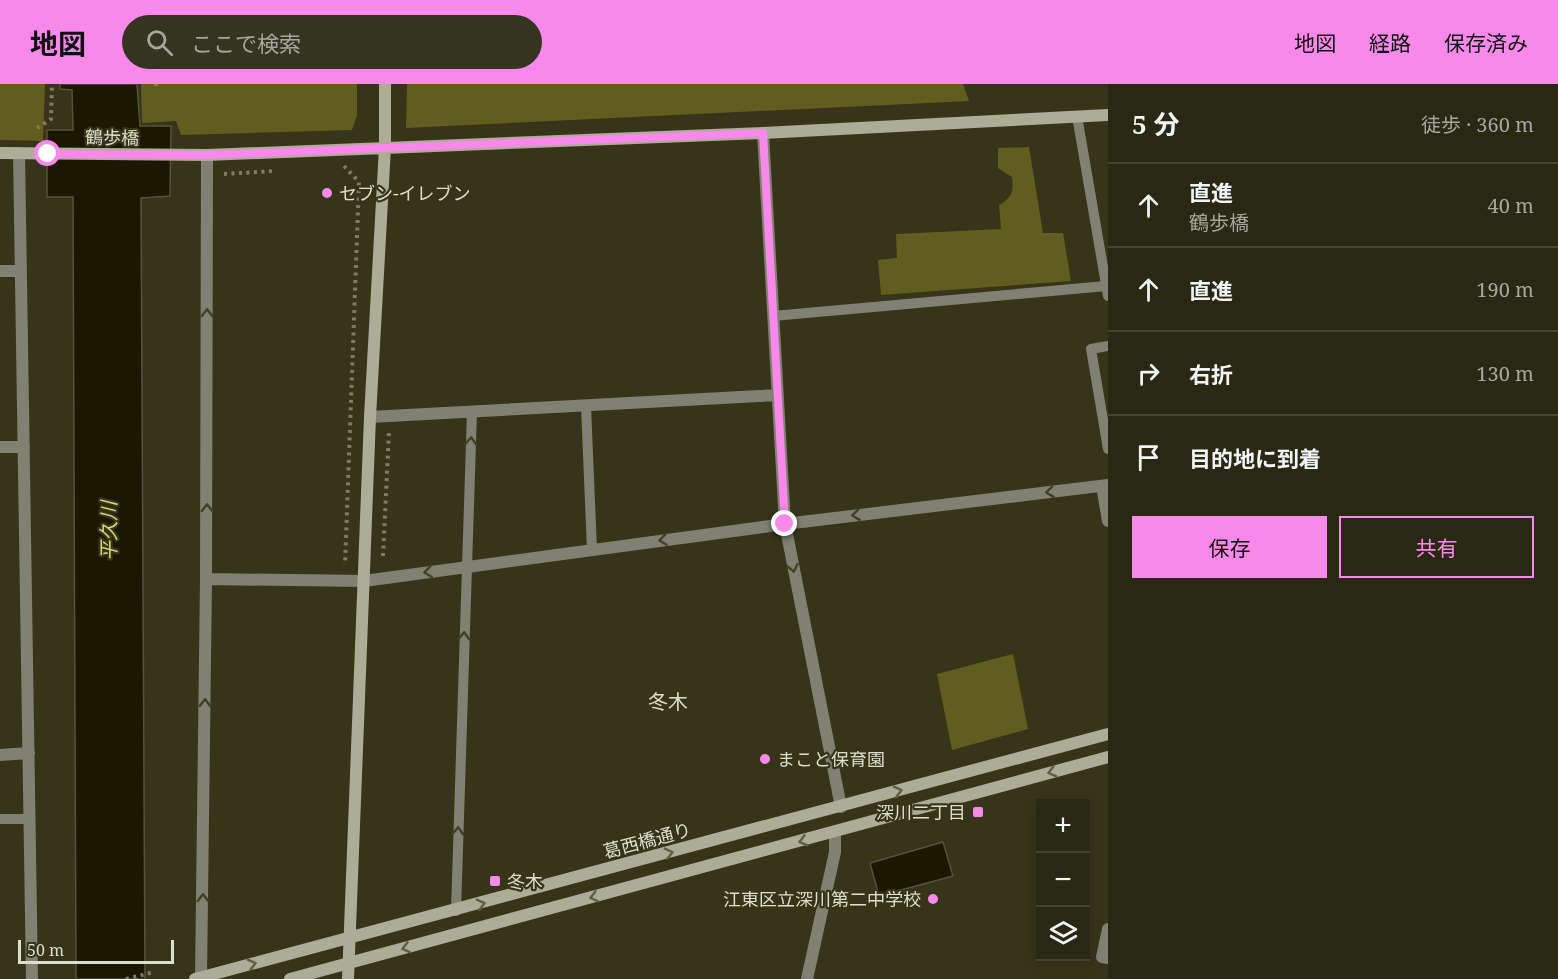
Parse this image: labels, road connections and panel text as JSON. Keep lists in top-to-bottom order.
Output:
{
  "streets": {
    "street": ["鶴歩橋", "葛西橋通り"]
  },
  "districts": ["冬木"],
  "water": ["平久川"],
  "places": {
    "other": ["セブン-イレブン", "まこと保育園", "江東区立深川第二中学校"],
    "transit": ["深川二丁目", "冬木"]
  },
  "scale_bar": "50 m",
  "page": {
    "header": "地図",
    "search": "ここで検索",
    "nav": ["地図", "経路", "保存済み"],
    "heading": ["5 分", "徒歩 · 360 m"],
    "list": [
      ["直進", "鶴歩橋", "40 m"],
      ["直進", "190 m"],
      ["右折", "130 m"],
      "目的地に到着"
    ],
    "buttons": ["保存", "共有"],
    "map_buttons": ["+", "−"],
    "scale": "50 m"
  }
}
